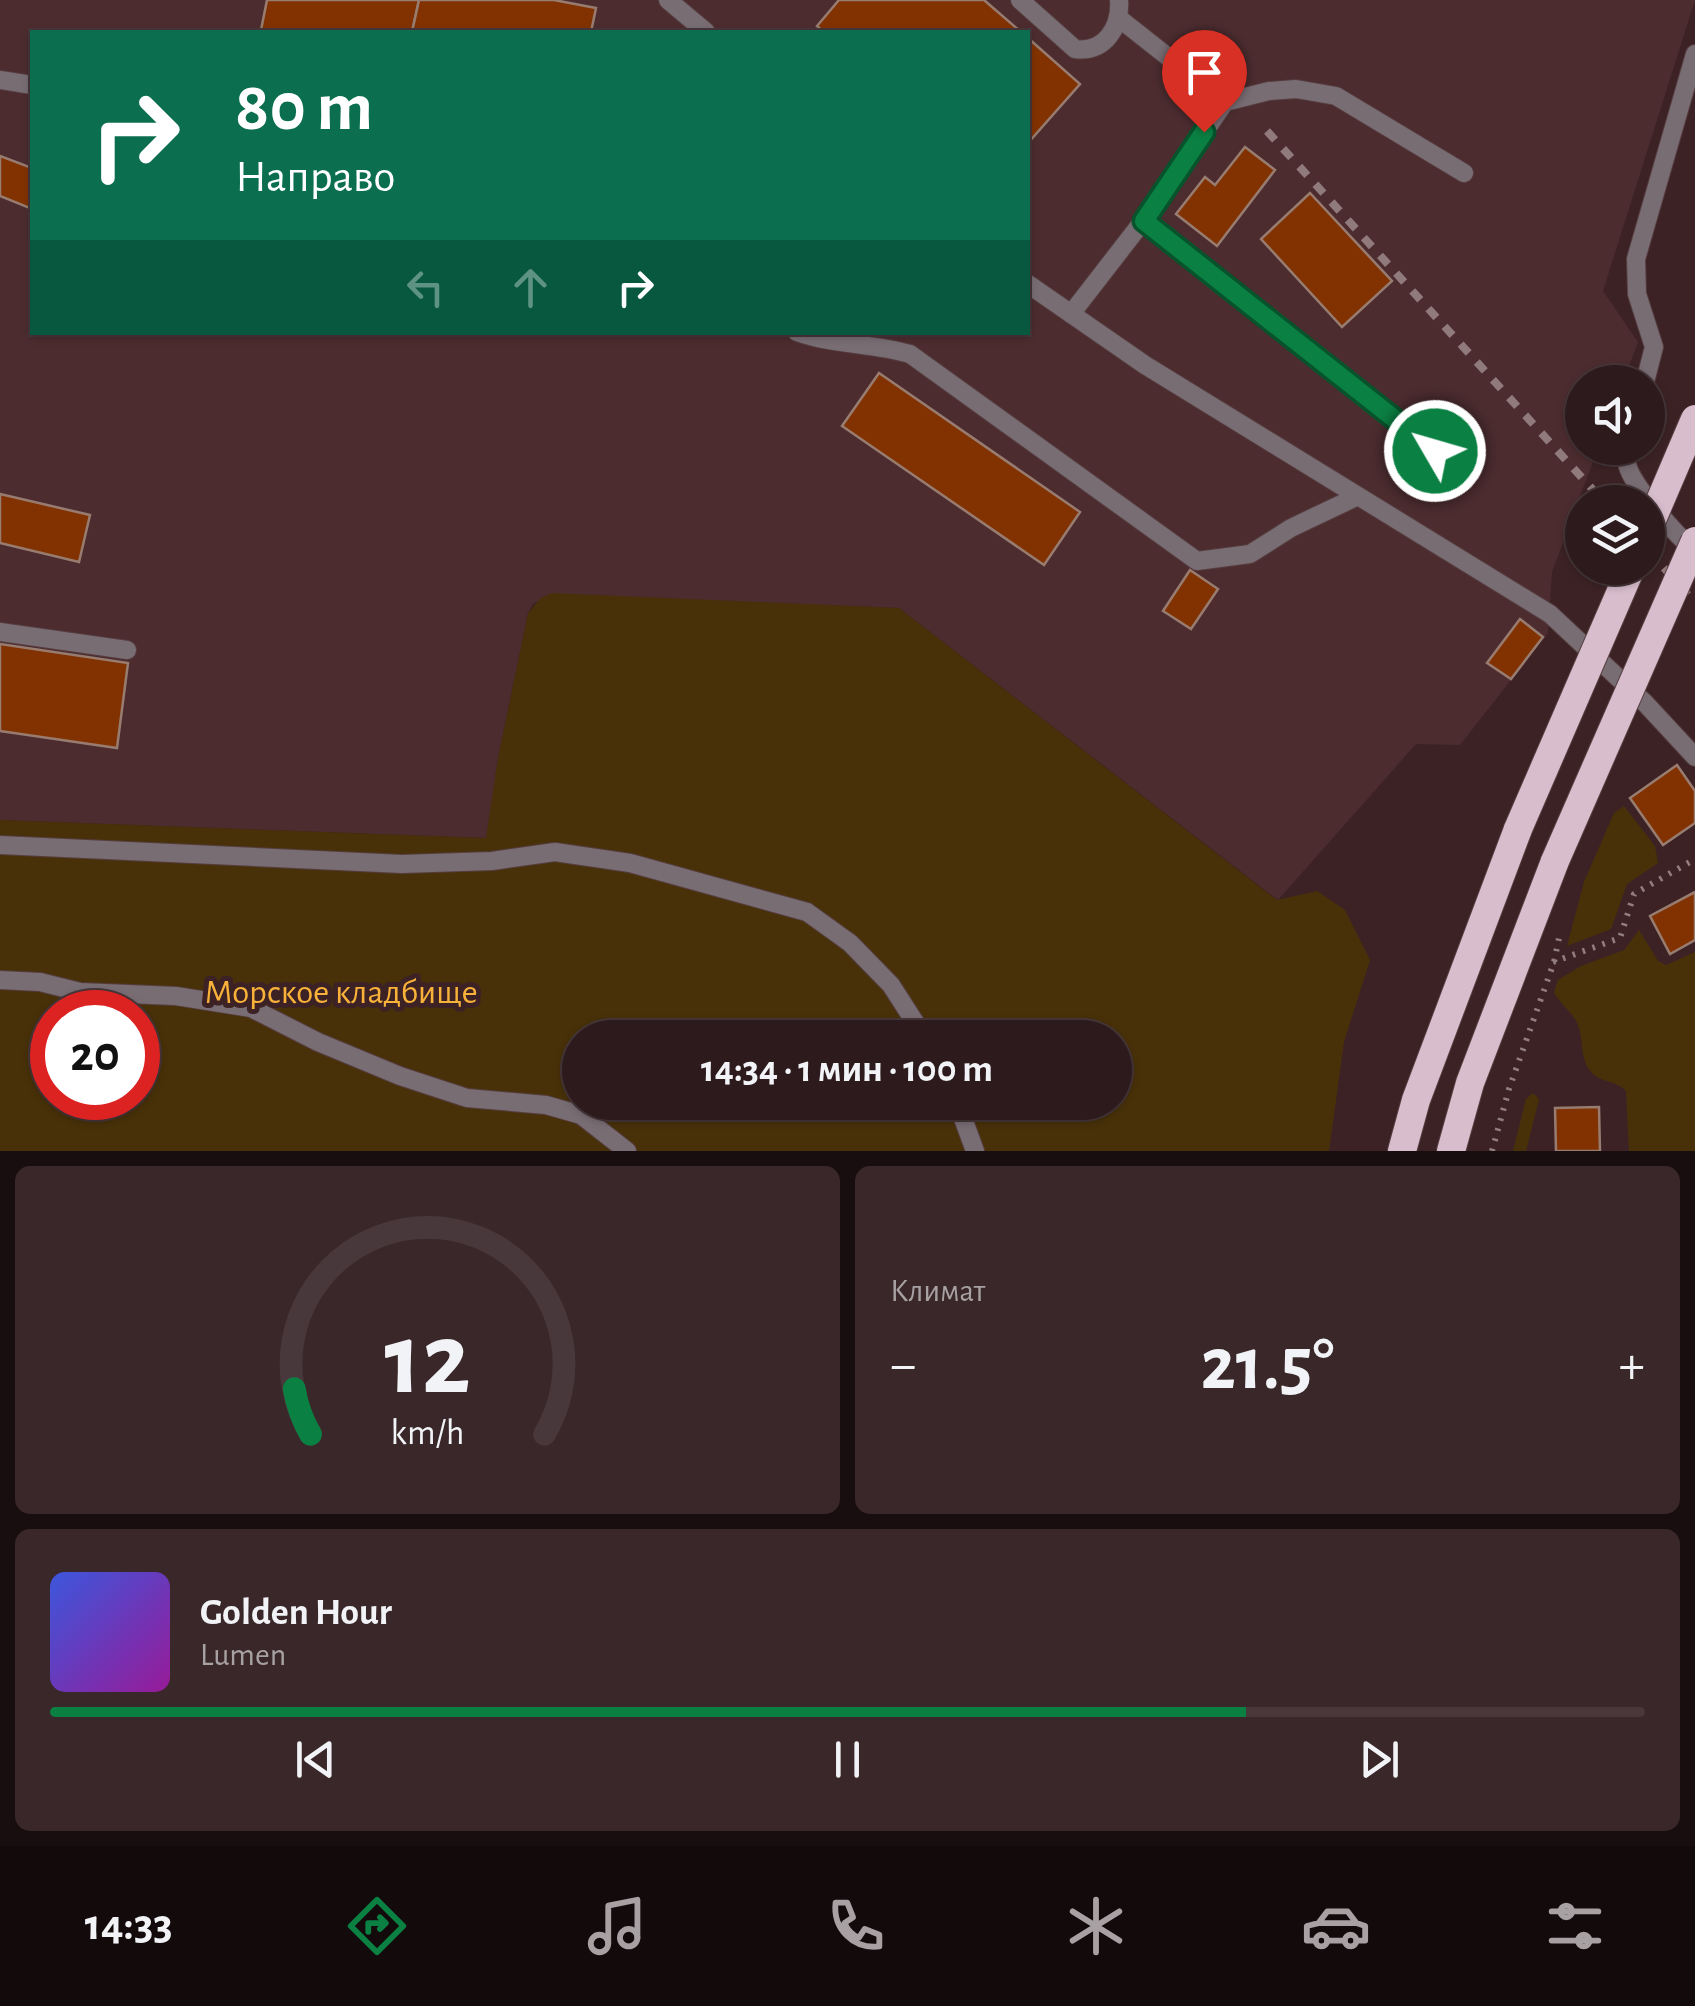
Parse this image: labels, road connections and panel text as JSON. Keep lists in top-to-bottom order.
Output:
{
  "parks": ["Морское кладбище"],
  "page": {
    "turn": ["80 m", "Направо"],
    "limit": "20",
    "trip": "14:34 · 1 мин · 100 m",
    "tile": "Климат",
    "heat": ["−", "21.5°", "+"],
    "song": ["Golden Hour", "Lumen"],
    "tabs": "14:33",
    "gauge": ["12", "km/h"]
  }
}
